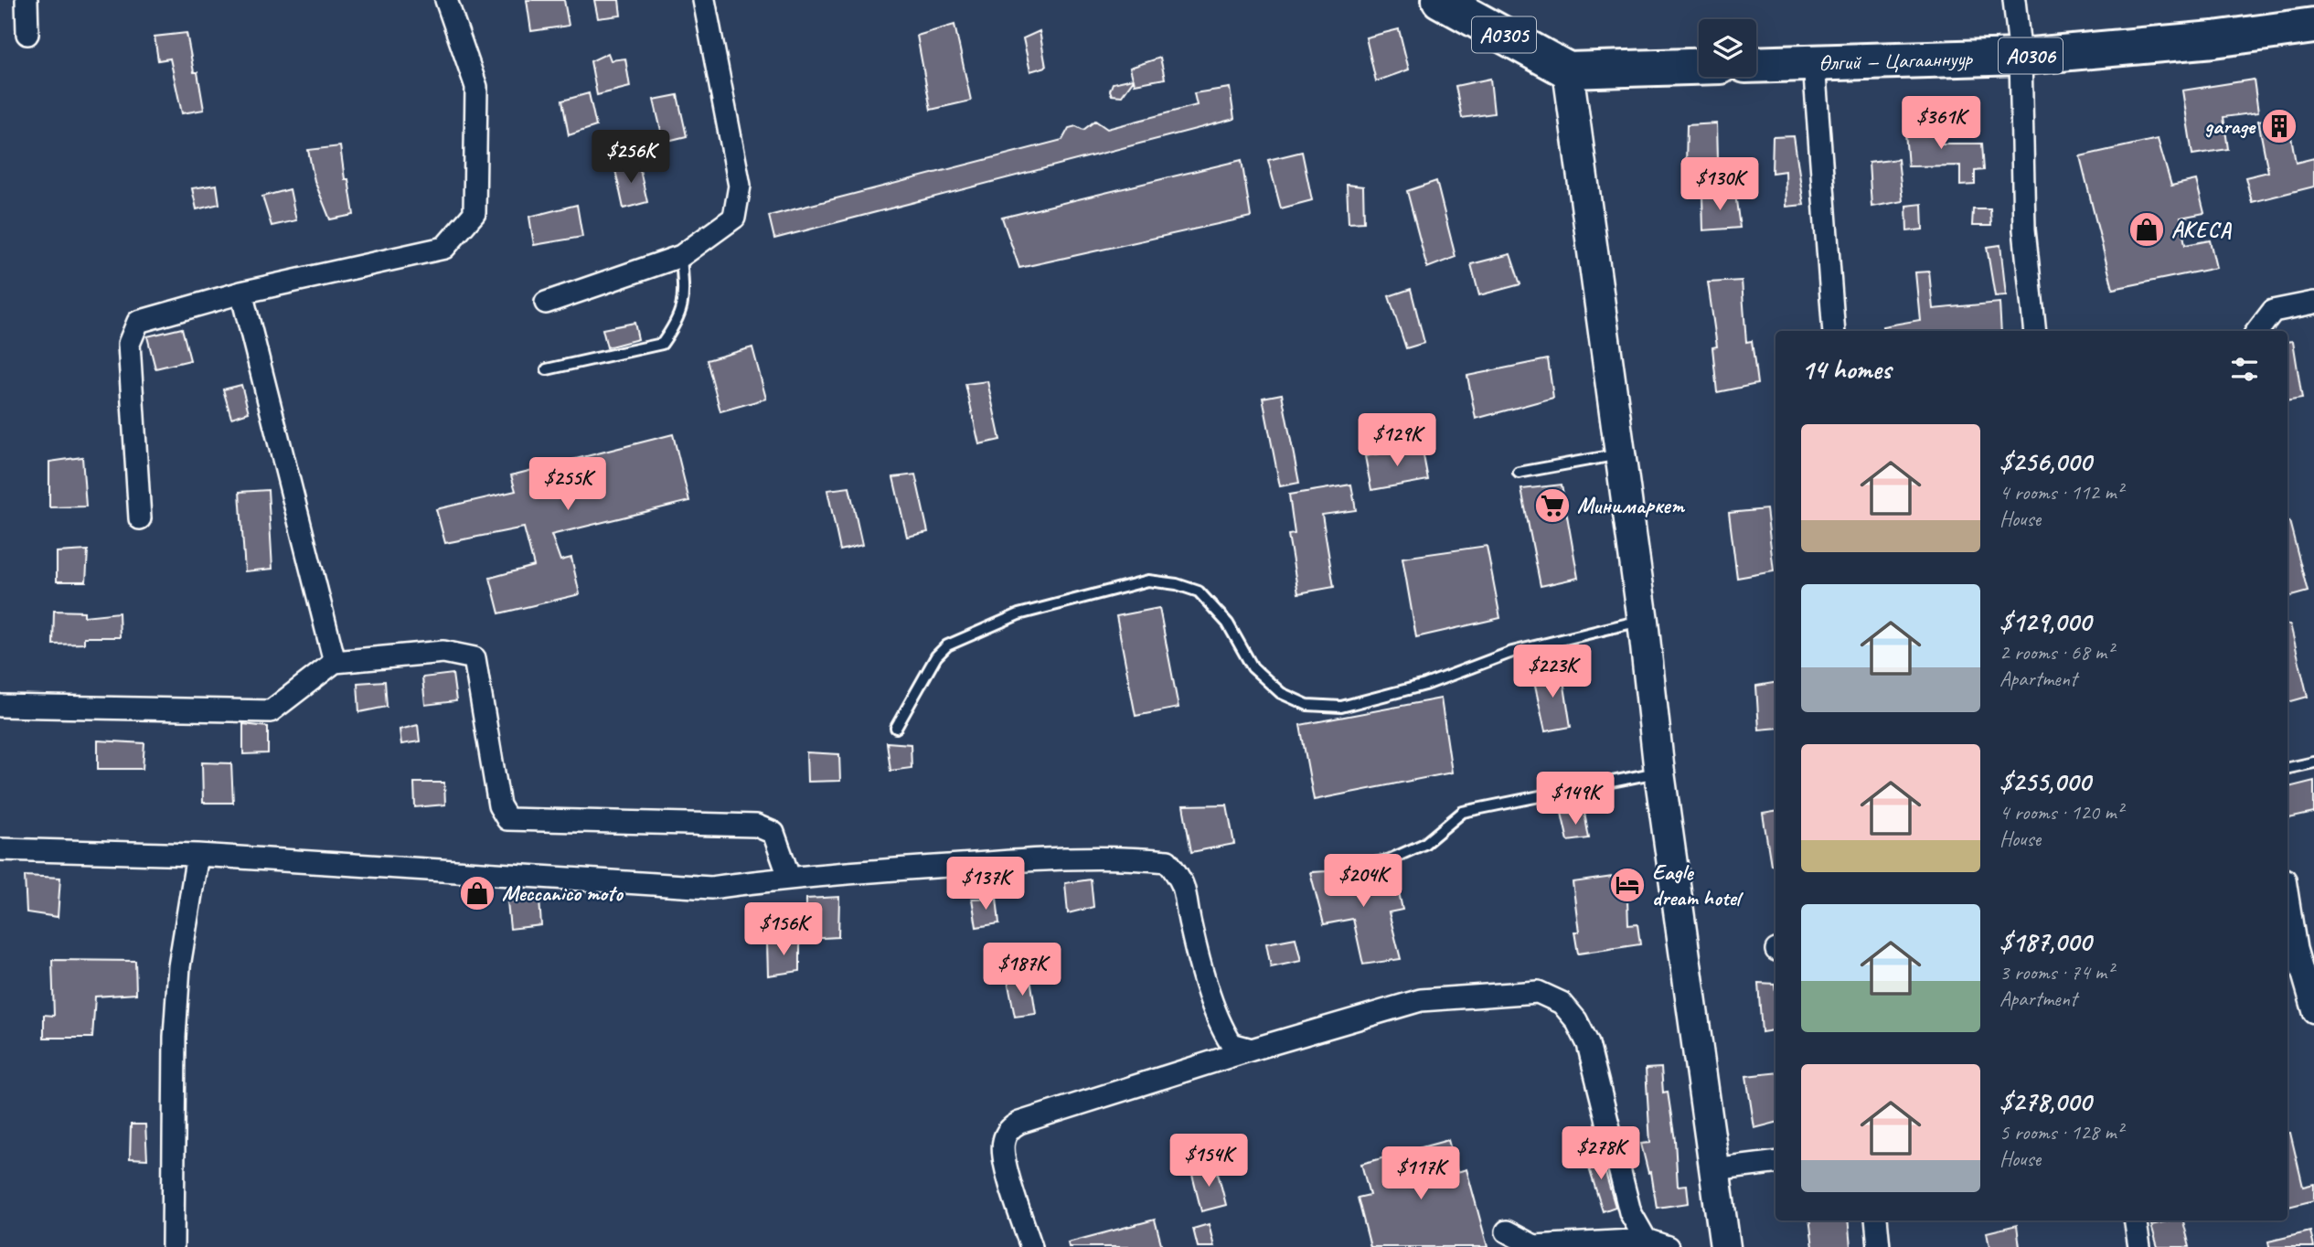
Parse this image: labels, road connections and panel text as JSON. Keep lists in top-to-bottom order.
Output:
{
  "streets": {
    "highway": ["A0305", "A0306", "Өлгий — Цагааннуур"]
  },
  "places": {
    "building": ["garage"],
    "shop": ["АКЕСА", "Meccanico moto"],
    "supermarket": ["Минимаркет"],
    "hotel": ["Eagle dream hotel"]
  },
  "page": {
    "price": [
      "$361K",
      "$256K",
      "$130K",
      "$129K",
      "$255K",
      "$223K",
      "$149K",
      "$204K",
      "$137K",
      "$156K",
      "$187K",
      "$278K",
      "$154K",
      "$117K"
    ],
    "heading": "14 homes",
    "list": [
      {
        "name": "$256,000",
        "note": "4 rooms · 112 m² · House"
      },
      {
        "name": "$129,000",
        "note": "2 rooms · 68 m² · Apartment"
      },
      {
        "name": "$255,000",
        "note": "4 rooms · 120 m² · House"
      },
      {
        "name": "$187,000",
        "note": "3 rooms · 74 m² · Apartment"
      },
      {
        "name": "$278,000",
        "note": "5 rooms · 128 m² · House"
      }
    ]
  }
}
